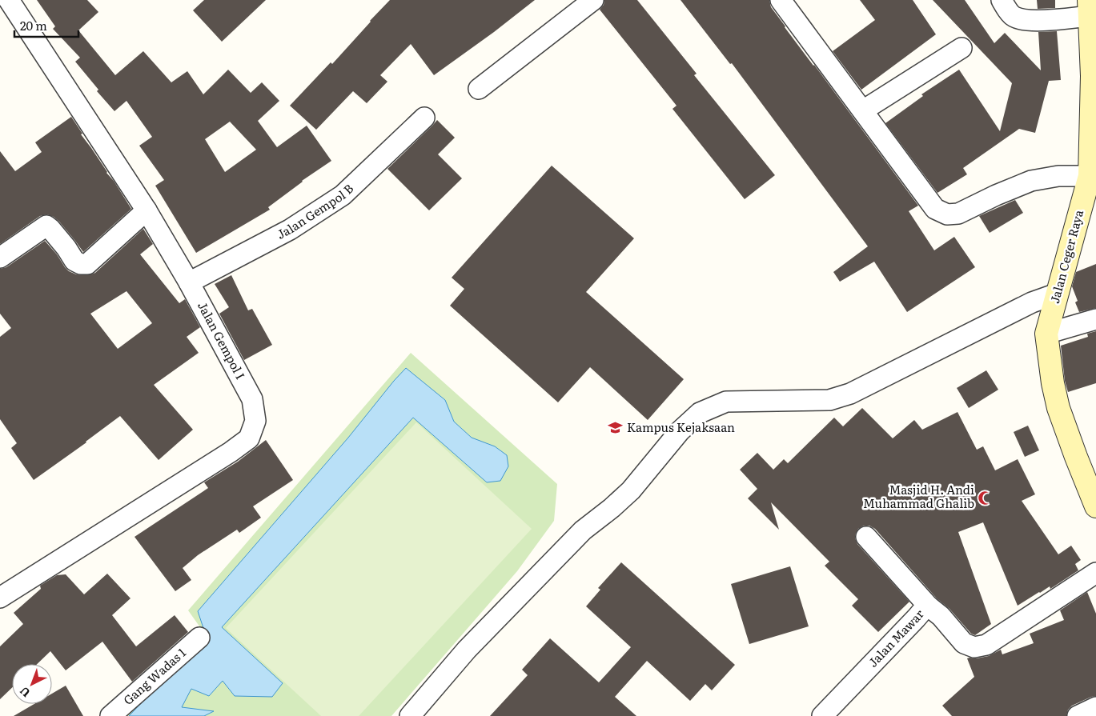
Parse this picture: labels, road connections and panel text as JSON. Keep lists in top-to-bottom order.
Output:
{
  "streets": {
    "main road": ["Jalan Ceger Raya"],
    "street": [
      "Jalan Gempol B",
      "Jalan Gempol I",
      "Jalan Mawar",
      "Gang Wadas 1"
    ]
  },
  "crossings": [
    ["Jalan Gempol B", "Jalan Gempol I"]
  ],
  "places": {
    "school or university": ["Kampus Kejaksaan"],
    "mosque": ["Masjid H. Andi Muhammad Ghalib"]
  },
  "scale_bar": "20 m",
  "north": "bottom left"
}
